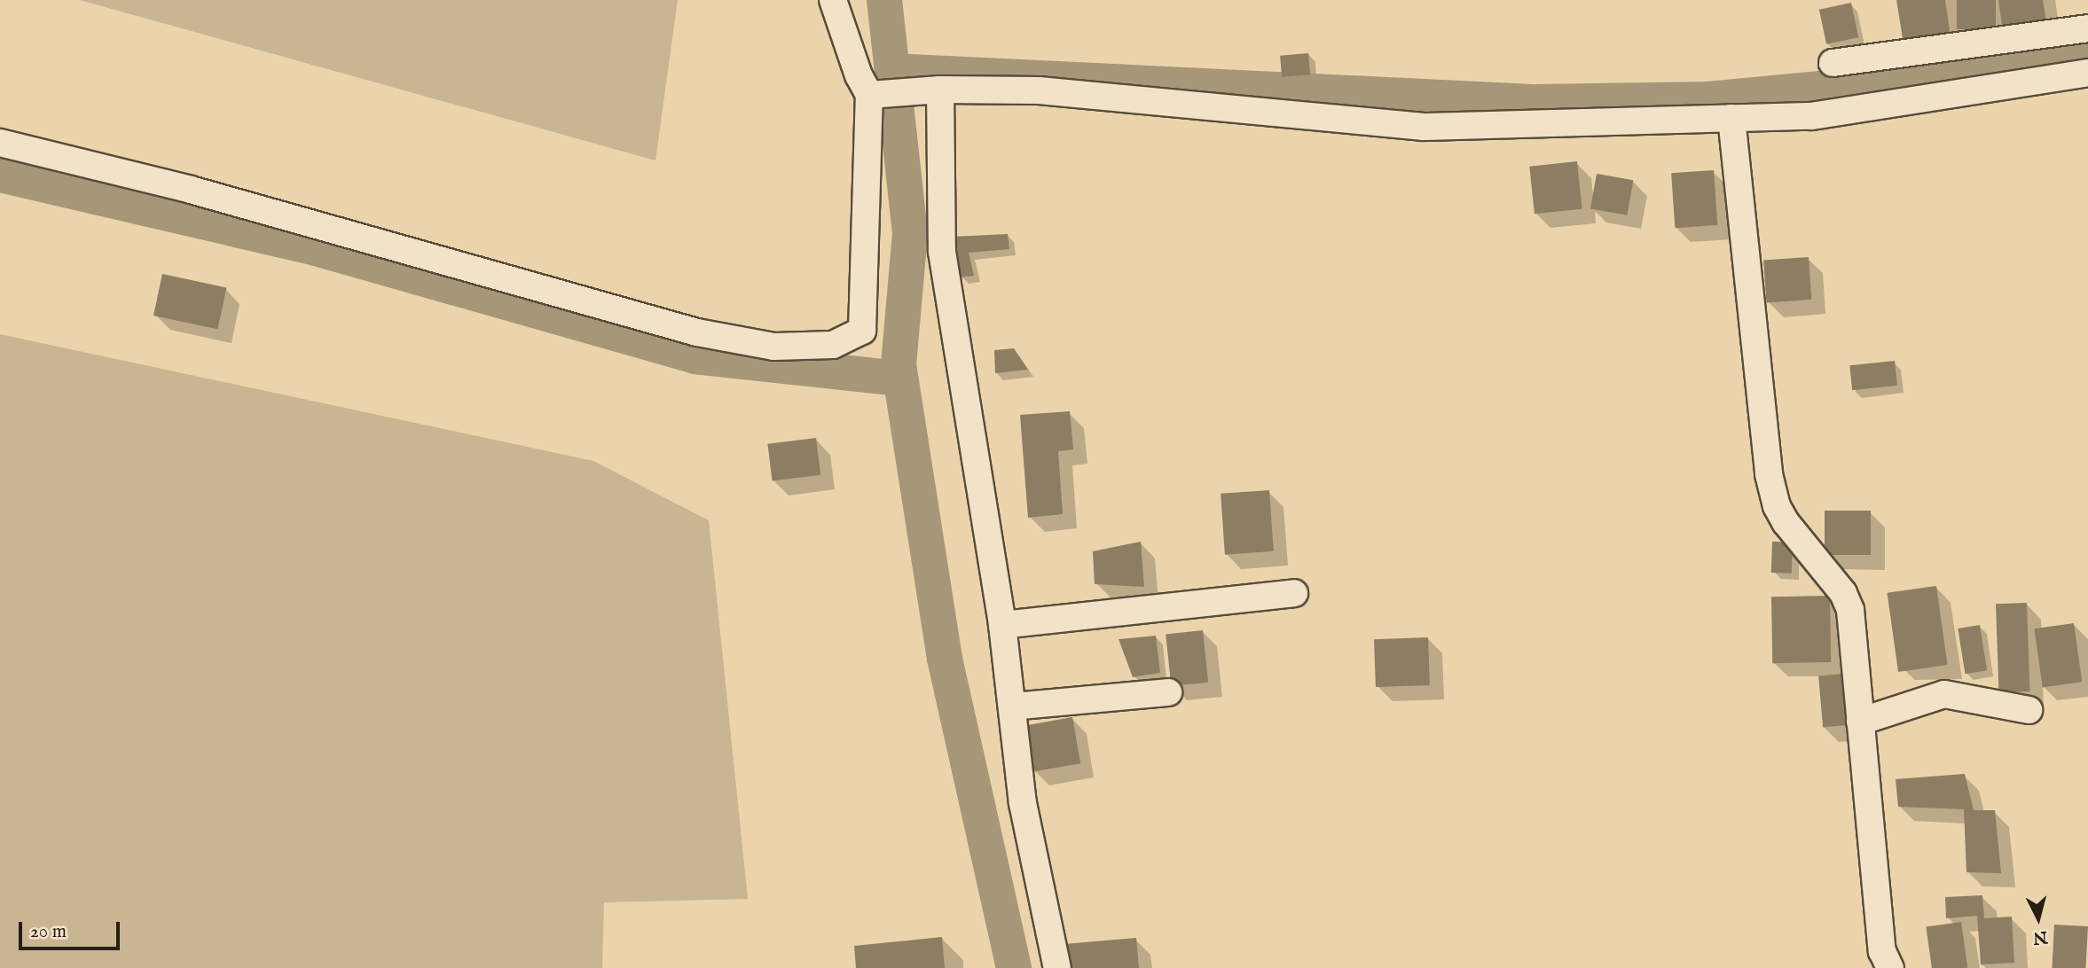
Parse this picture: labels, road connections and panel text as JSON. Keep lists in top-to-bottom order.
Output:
{
  "scale_bar": "20 m",
  "north": "bottom"
}
